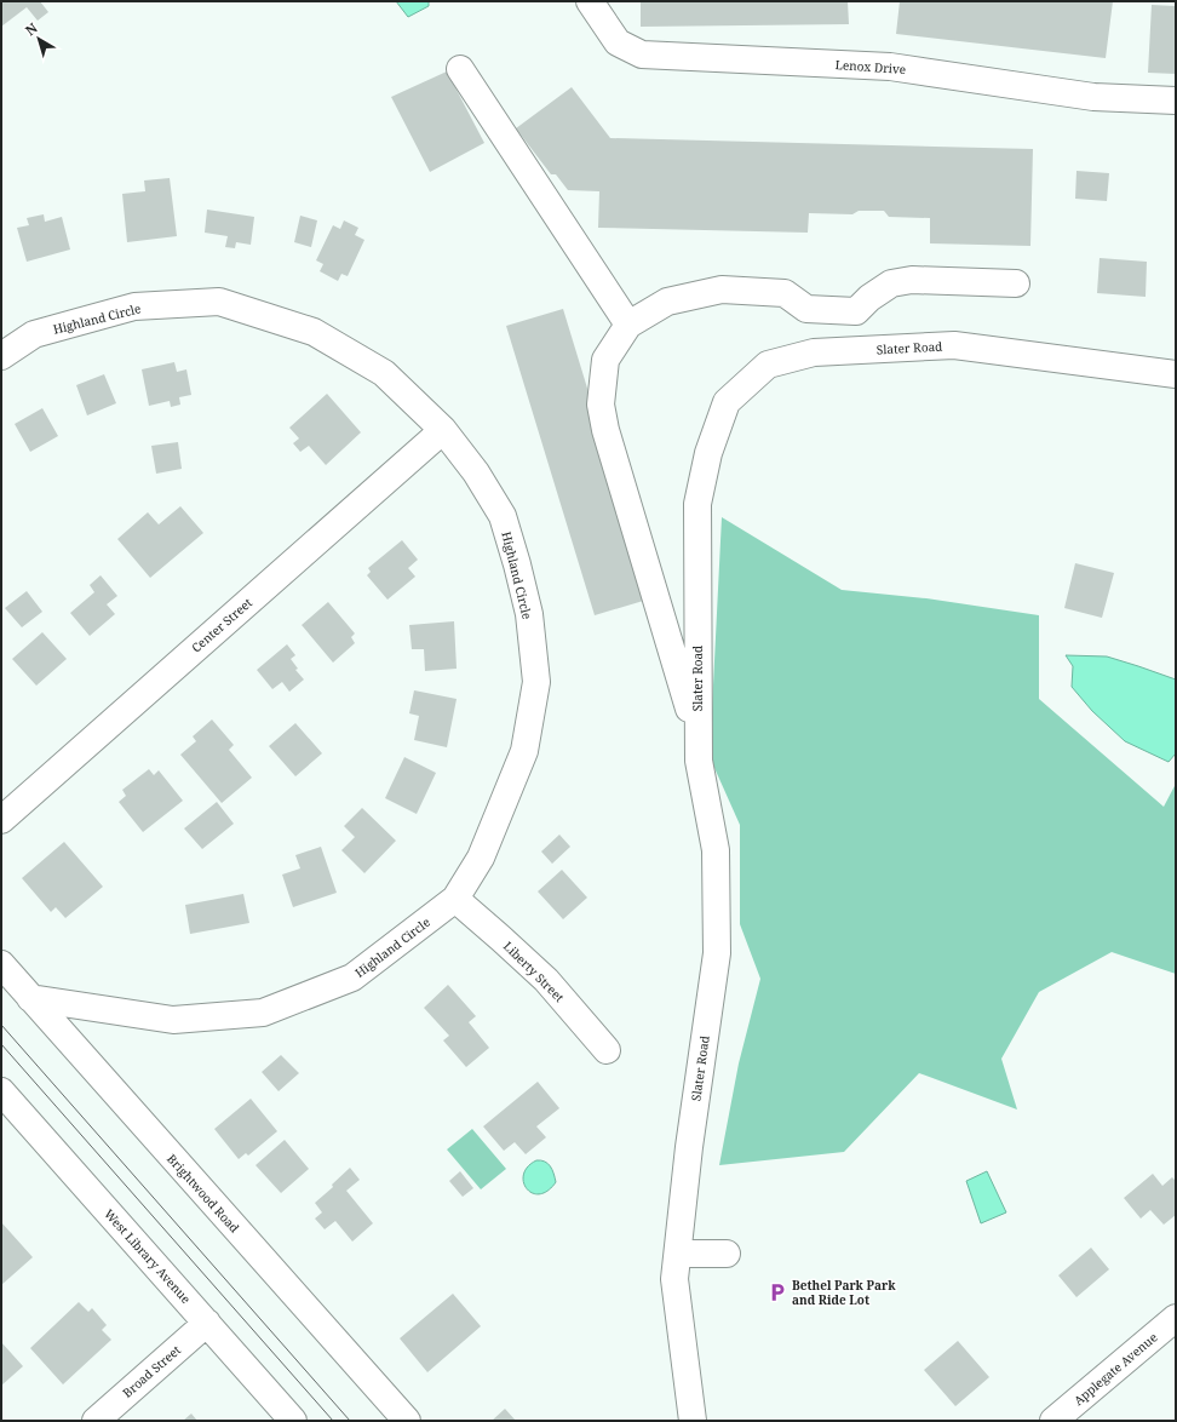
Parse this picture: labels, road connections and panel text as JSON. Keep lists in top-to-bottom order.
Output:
{
  "streets": {
    "street": [
      "Lenox Drive",
      "Highland Circle",
      "Slater Road",
      "Center Street",
      "Liberty Street",
      "Brightwood Road",
      "West Library Avenue",
      "Applegate Avenue",
      "Broad Street"
    ]
  },
  "crossings": [
    ["Highland Circle", "Center Street"],
    ["Highland Circle", "Liberty Street"],
    ["Highland Circle", "Brightwood Road"],
    ["West Library Avenue", "Broad Street"]
  ],
  "places": {
    "parking": ["Bethel Park Park and Ride Lot"]
  },
  "north": "top left"
}
